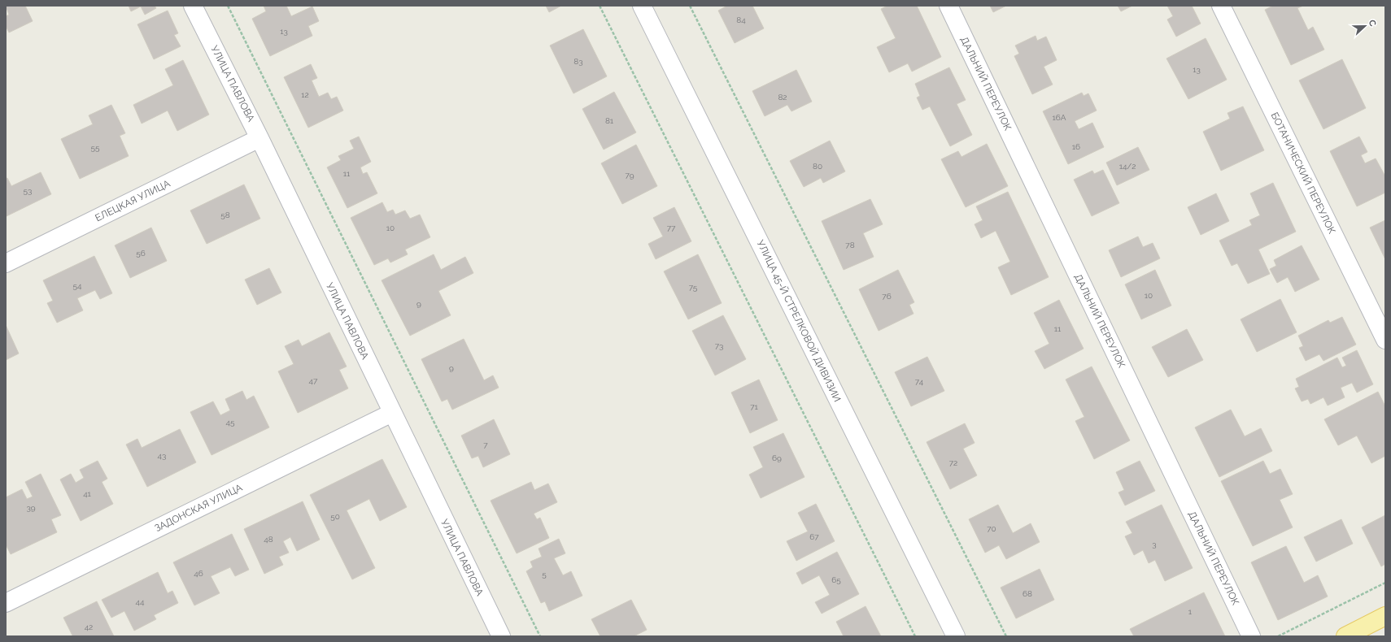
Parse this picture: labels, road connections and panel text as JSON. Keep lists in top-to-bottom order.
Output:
{
  "streets": {
    "street": [
      "УЛИЦА ПАВЛОВА",
      "ДАЛЬНИЙ ПЕРЕУЛОК",
      "БОТАНИЧЕСКИЙ ПЕРЕУЛОК",
      "ЕЛЕЦКАЯ УЛИЦА",
      "УЛИЦА 45-Й СТРЕЛКОВОЙ ДИВИЗИИ",
      "ЗАДОНСКАЯ УЛИЦА"
    ]
  },
  "crossings": [
    ["УЛИЦА ПАВЛОВА", "ЕЛЕЦКАЯ УЛИЦА"],
    ["УЛИЦА ПАВЛОВА", "ЗАДОНСКАЯ УЛИЦА"]
  ],
  "house_numbers": [
    "84",
    "13",
    "83",
    "13",
    "12",
    "82",
    "16А",
    "81",
    "16",
    "55",
    "80",
    "14/2",
    "11",
    "79",
    "53",
    "58",
    "10",
    "77",
    "78",
    "56",
    "54",
    "75",
    "10",
    "76",
    "9",
    "11",
    "73",
    "9",
    "47",
    "74",
    "71",
    "45",
    "7",
    "43",
    "69",
    "72",
    "41",
    "39",
    "50",
    "70",
    "67",
    "48",
    "3",
    "46",
    "5",
    "65",
    "68",
    "44",
    "1",
    "42"
  ],
  "north": "right"
}
